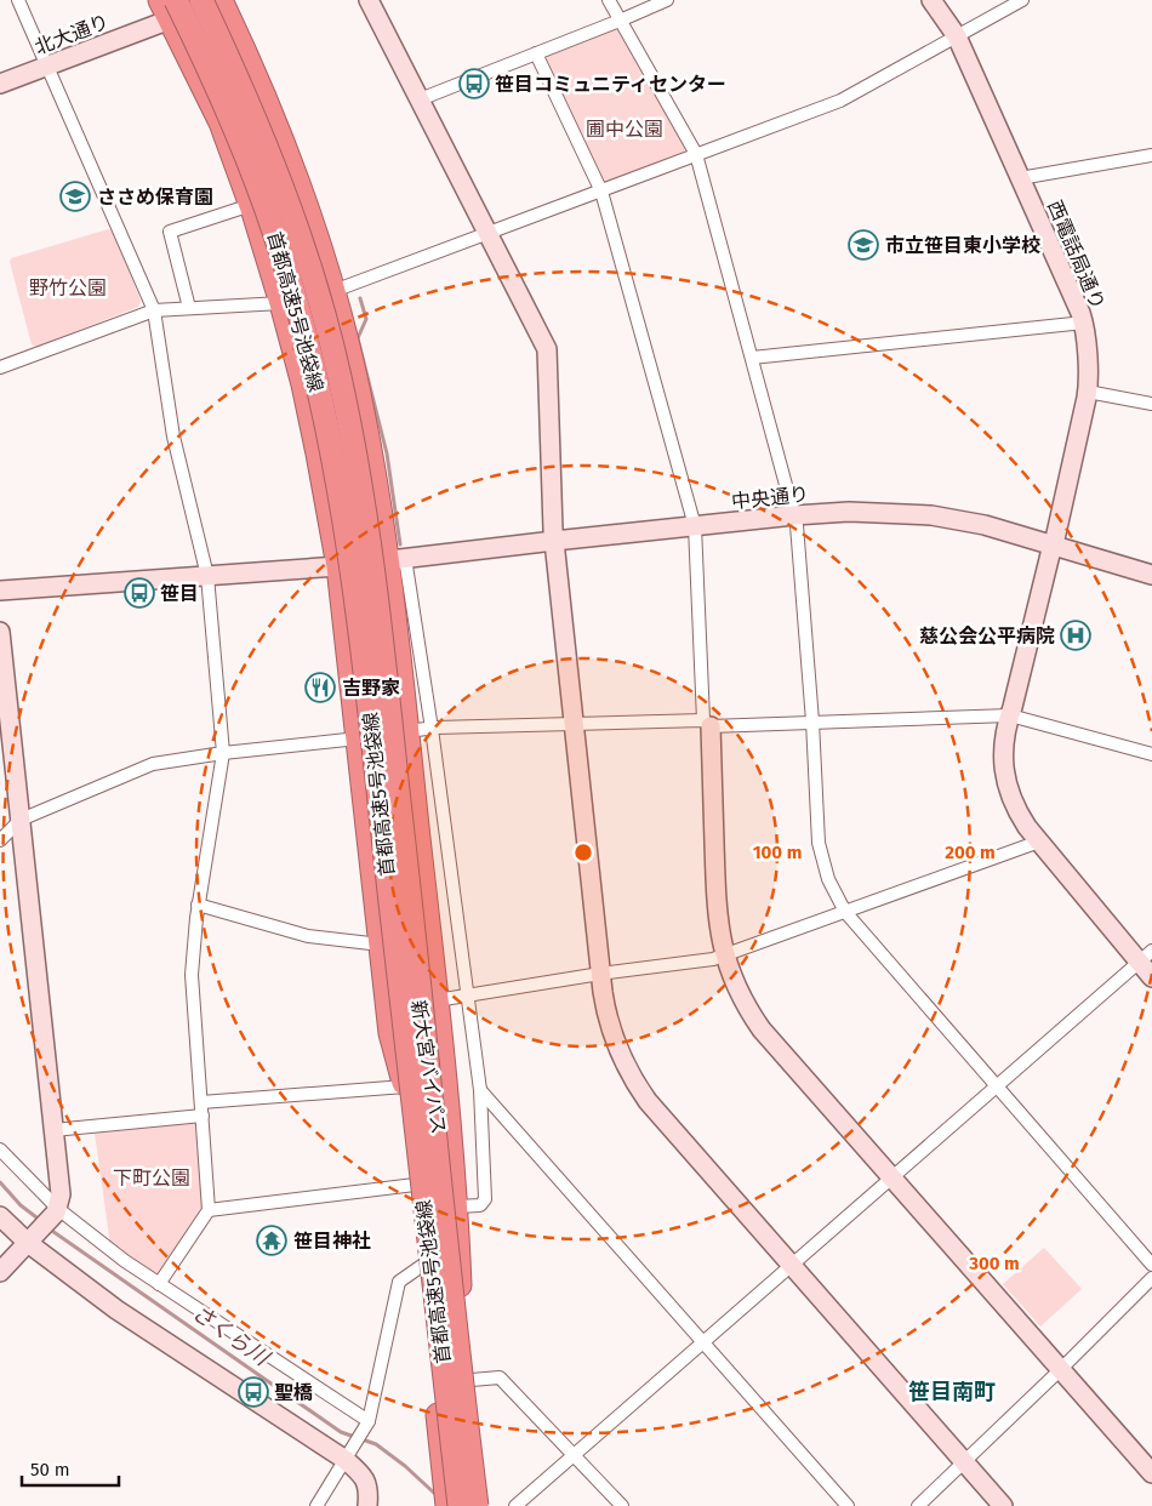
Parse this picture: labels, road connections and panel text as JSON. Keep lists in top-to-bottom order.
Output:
{
  "streets": {
    "highway": ["首都高速5号池袋線", "新大宮バイパス"],
    "street": ["北大通り", "西電話局通り", "中央通り"]
  },
  "crossings": [
    ["北大通り", "首都高速5号池袋線"],
    ["西電話局通り", "中央通り"],
    ["首都高速5号池袋線", "新大宮バイパス"]
  ],
  "districts": ["笹目南町"],
  "water": ["さくら川"],
  "parks": ["圃中公園", "野竹公園", "下町公園"],
  "places": {
    "bus stop": ["笹目コミュニティセンター", "笹目", "聖橋"],
    "school or university": ["ささめ保育園", "市立笹目東小学校"],
    "hospital": ["慈公会公平病院"],
    "restaurant": ["吉野家"],
    "temple": ["笹目神社"]
  },
  "scale_bar": "50 m",
  "rings": ["100 m", "200 m", "300 m"]
}
